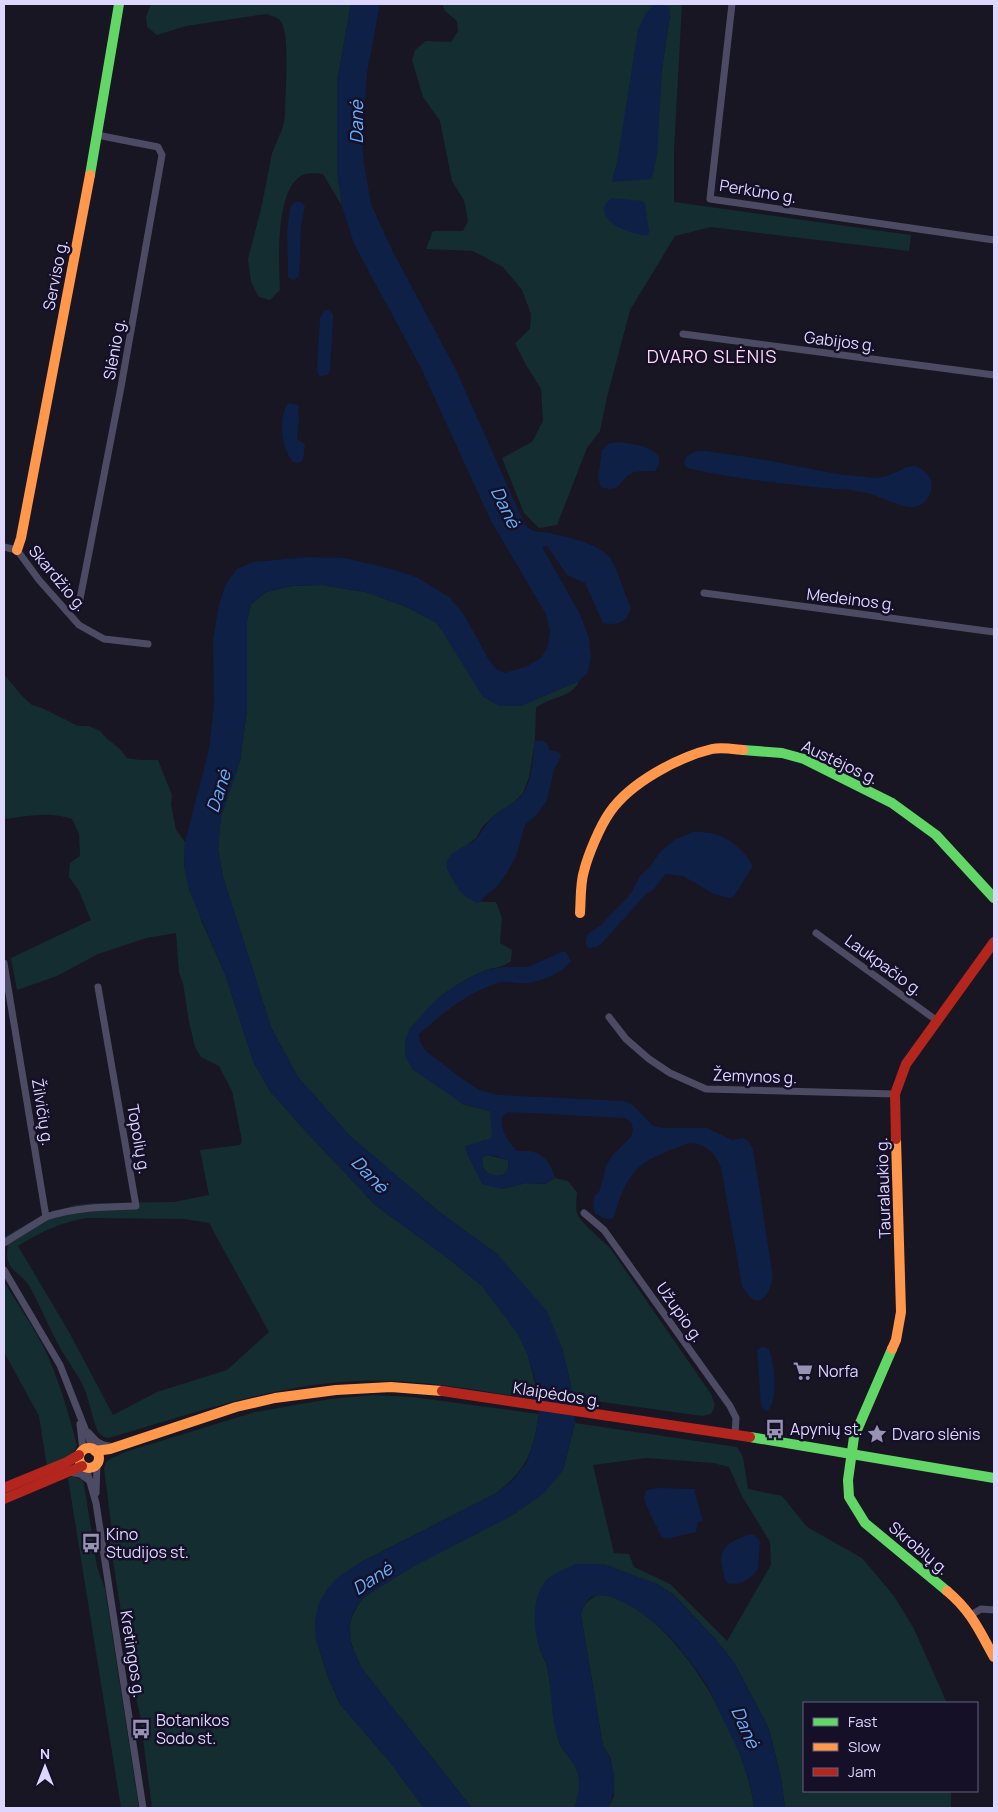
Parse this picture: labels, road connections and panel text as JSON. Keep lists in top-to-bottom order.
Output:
{
  "streets": {
    "street": [
      "Perkūno g.",
      "Serviso g.",
      "Gabijos g.",
      "Slėnio g.",
      "Skardžio g.",
      "Medeinos g.",
      "Austėjos g.",
      "Laukpačio g.",
      "Žemynos g.",
      "Žilvičių g.",
      "Topolių g.",
      "Tauralaukio g.",
      "Užupio g.",
      "Klaipėdos g.",
      "Skroblų g.",
      "Kretingos g."
    ]
  },
  "crossings": [
    ["Serviso g.", "Slėnio g."],
    ["Serviso g.", "Skardžio g."],
    ["Slėnio g.", "Skardžio g."],
    ["Laukpačio g.", "Tauralaukio g."],
    ["Žemynos g.", "Tauralaukio g."],
    ["Žilvičių g.", "Topolių g."],
    ["Tauralaukio g.", "Klaipėdos g."],
    ["Tauralaukio g.", "Skroblų g."],
    ["Užupio g.", "Klaipėdos g."],
    ["Klaipėdos g.", "Skroblų g."],
    ["Klaipėdos g.", "Kretingos g."]
  ],
  "districts": ["DVARO SLĖNIS"],
  "water": ["Danė"],
  "places": {
    "supermarket": ["Norfa"],
    "bus stop": ["Apynių st.", "Kino Studijos st.", "Botanikos Sodo st."],
    "place": ["Dvaro slėnis"]
  },
  "legend": ["Fast", "Slow", "Jam"],
  "north": "top"
}
